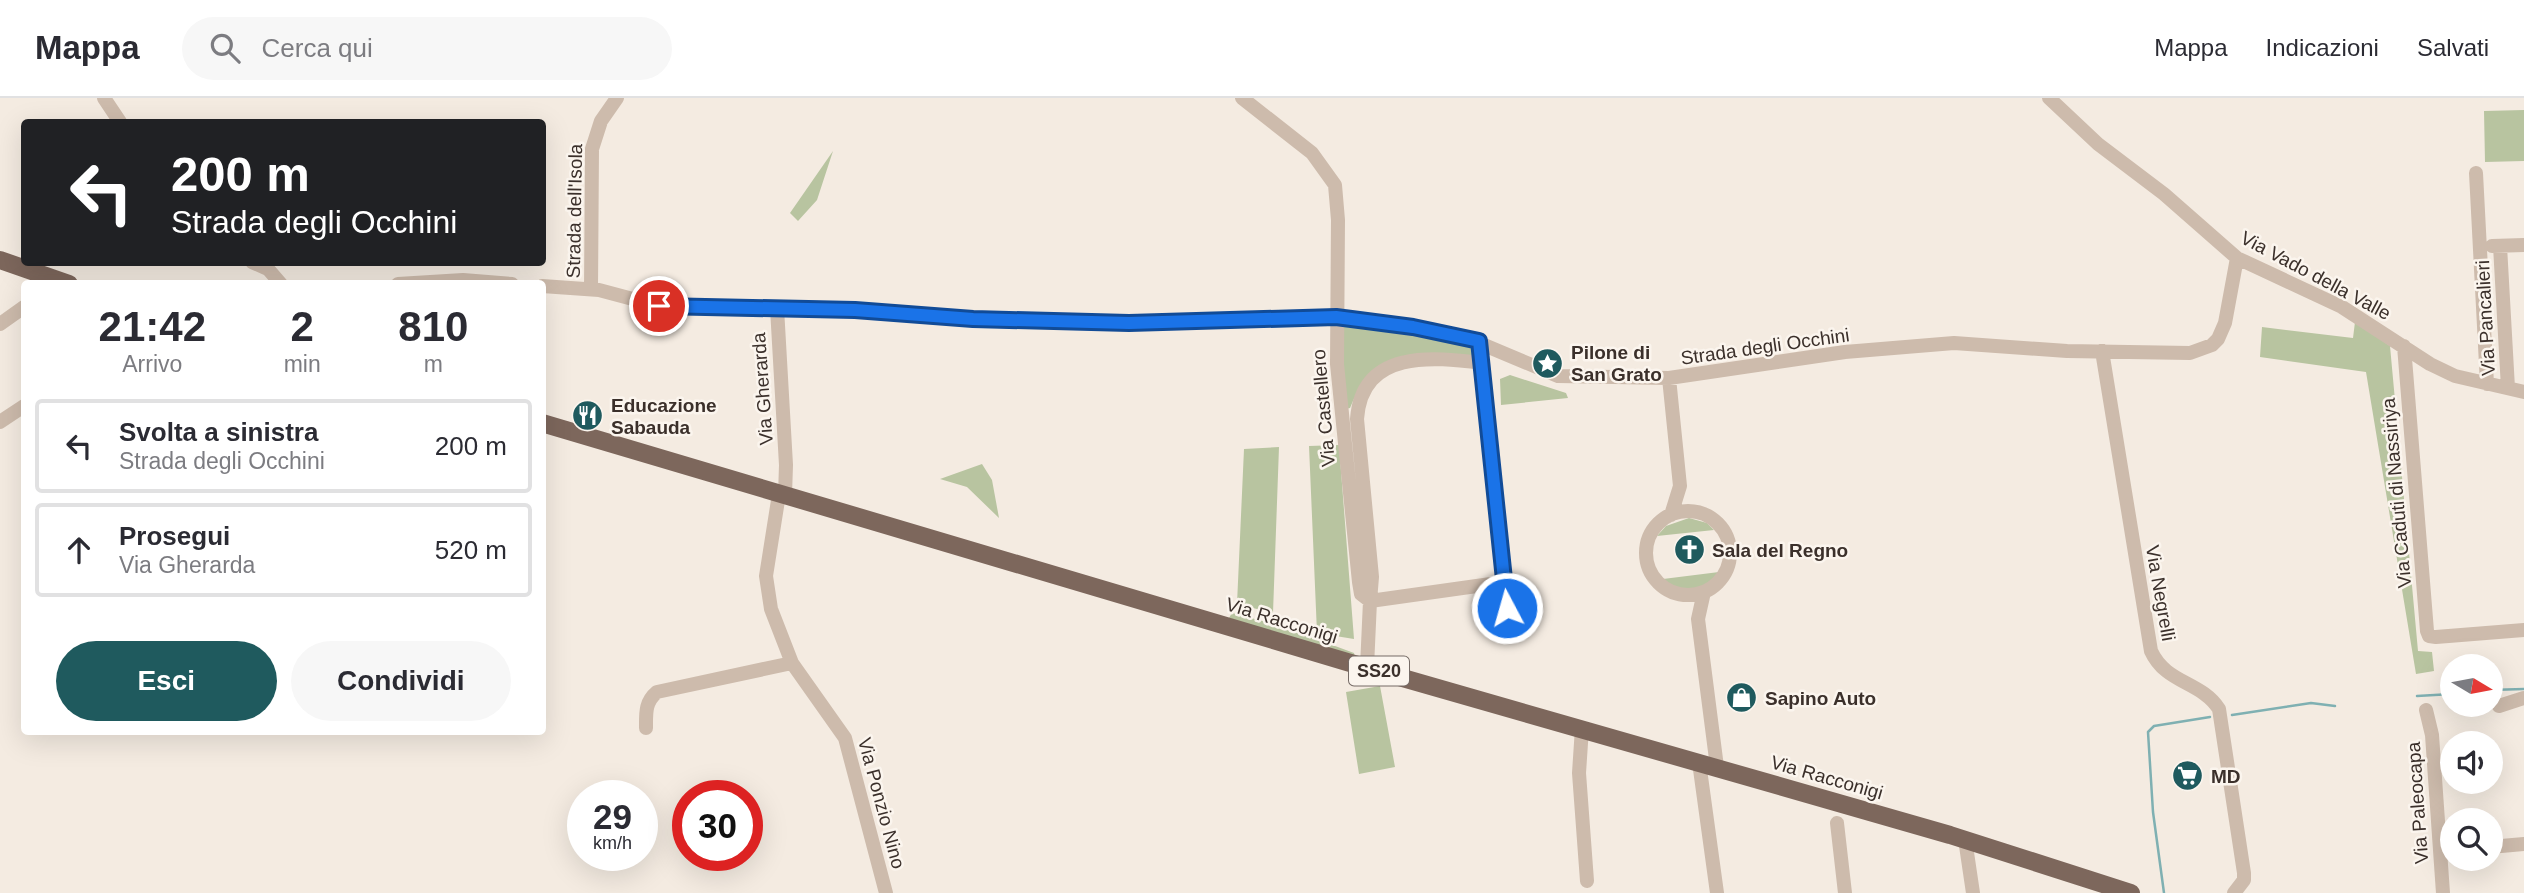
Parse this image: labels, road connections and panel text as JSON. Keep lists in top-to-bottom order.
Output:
{
  "streets": {
    "main road": ["Via Racconigi", "SS20"],
    "street": [
      "Strada dell'Isola",
      "Via Vado della Valle",
      "Via Pancalieri",
      "Strada degli Occhini",
      "Via Gherarda",
      "Via Castellero",
      "Via Caduti di Nassiriya",
      "Via Negrelli",
      "Via Ponzio Nino",
      "Via Paleocapa"
    ]
  },
  "crossings": [
    ["Strada dell'Isola", "Via Gherarda"],
    ["Via Vado della Valle", "Via Pancalieri"],
    ["Via Vado della Valle", "Strada degli Occhini"],
    ["Via Vado della Valle", "Via Caduti di Nassiriya"],
    ["Strada degli Occhini", "Via Gherarda"],
    ["Strada degli Occhini", "Via Castellero"],
    ["Strada degli Occhini", "Via Negrelli"],
    ["Via Gherarda", "Via Racconigi"],
    ["Via Gherarda", "Via Ponzio Nino"],
    ["Via Castellero", "Via Racconigi"],
    ["Via Racconigi", "Via Ponzio Nino"]
  ],
  "places": {
    "place": ["Pilone di San Grato"],
    "restaurant": ["Educazione Sabauda"],
    "church": ["Sala del Regno"],
    "shop": ["Sapino Auto"],
    "supermarket": ["MD"]
  },
  "north": "right",
  "page": {
    "header": "Mappa",
    "search": "Cerca qui",
    "nav": ["Mappa", "Indicazioni", "Salvati"],
    "turn": ["200 m", "Strada degli Occhini"],
    "eta": [
      "21:42",
      "Arrivo",
      "2",
      "min",
      "810",
      "m"
    ],
    "list": [
      {
        "name": "Svolta a sinistra",
        "note": "Strada degli Occhini",
        "value": "200 m"
      },
      {
        "name": "Prosegui",
        "note": "Via Gherarda",
        "value": "520 m"
      }
    ],
    "buttons": ["Esci", "Condividi"],
    "speed": "29 km/h",
    "limit": "30"
  }
}
